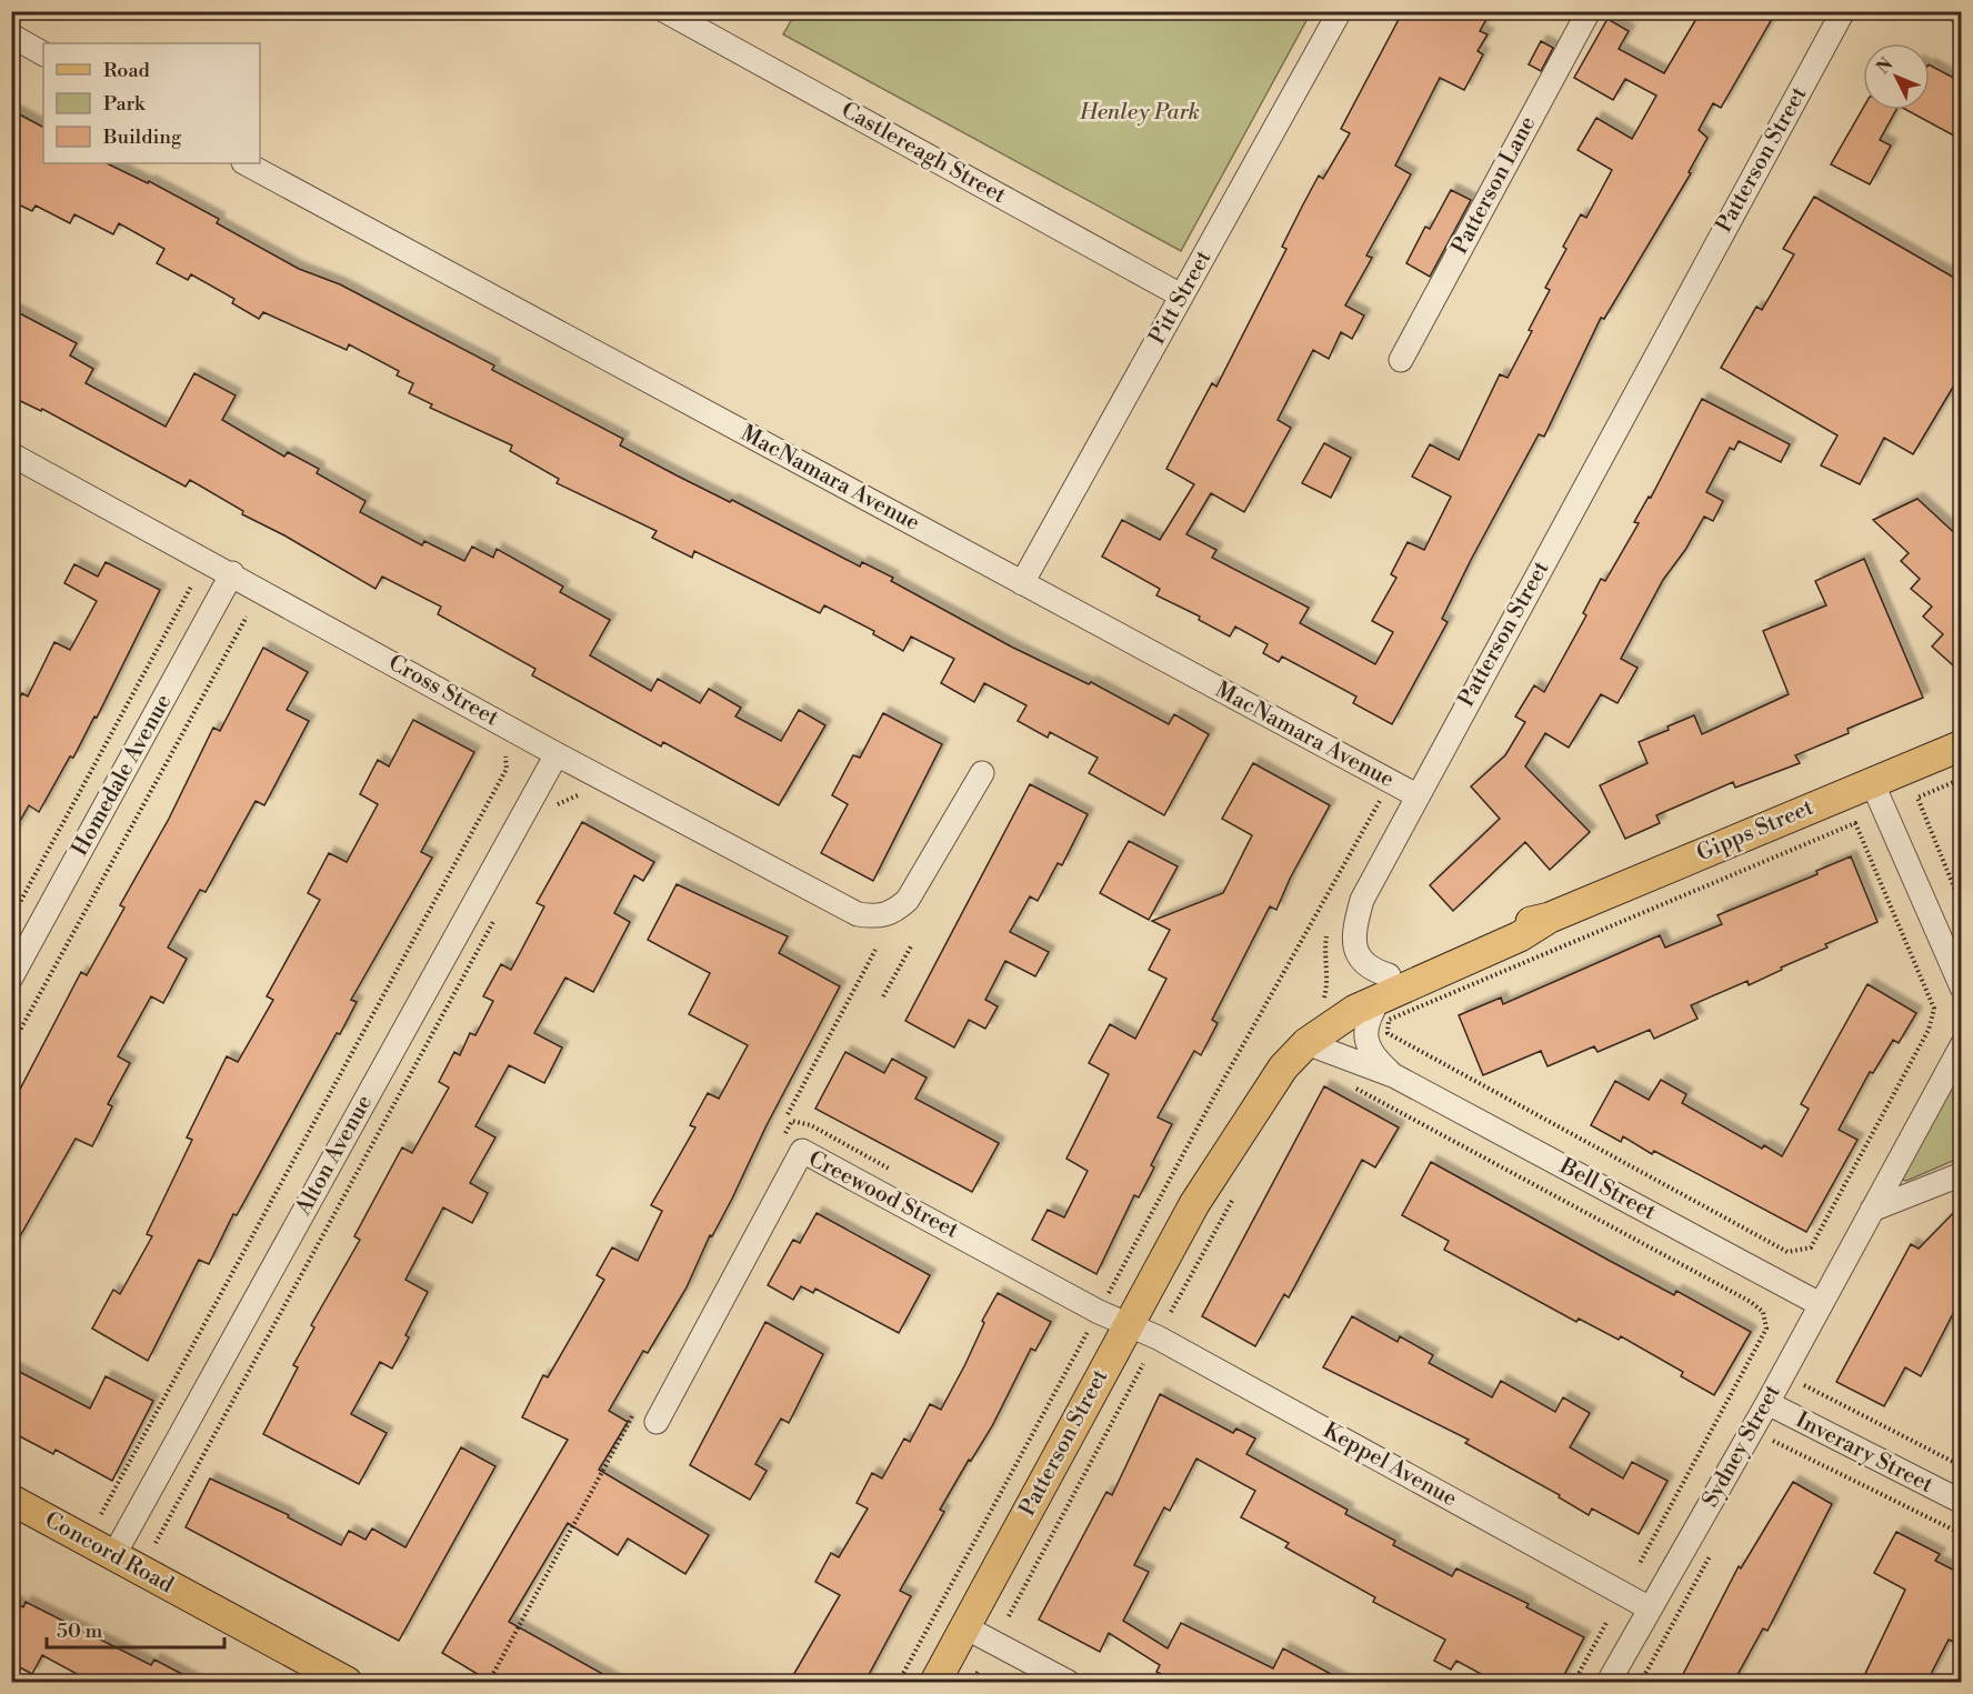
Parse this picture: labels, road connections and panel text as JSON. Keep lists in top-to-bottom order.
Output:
{
  "streets": {
    "main road": ["Patterson Street", "Gipps Street", "Concord Road"],
    "street": [
      "Castlereagh Street",
      "Patterson Lane",
      "Pitt Street",
      "MacNamara Avenue",
      "Cross Street",
      "Homedale Avenue",
      "Alton Avenue",
      "Bell Street",
      "Creewood Street",
      "Sydney Street",
      "Inverary Street",
      "Keppel Avenue"
    ]
  },
  "crossings": [
    ["Castlereagh Street", "Pitt Street"],
    ["Patterson Street", "MacNamara Avenue"],
    ["Patterson Street", "Gipps Street"],
    ["Patterson Street", "Bell Street"],
    ["Patterson Street", "Creewood Street"],
    ["Patterson Street", "Keppel Avenue"],
    ["Pitt Street", "MacNamara Avenue"],
    ["Cross Street", "Homedale Avenue"],
    ["Cross Street", "Alton Avenue"],
    ["Gipps Street", "Bell Street"],
    ["Alton Avenue", "Concord Road"],
    ["Bell Street", "Sydney Street"],
    ["Creewood Street", "Keppel Avenue"],
    ["Sydney Street", "Inverary Street"],
    ["Sydney Street", "Keppel Avenue"]
  ],
  "parks": ["Henley Park"],
  "legend": ["Road", "Park", "Building"],
  "scale_bar": "50 m",
  "north": "top left"
}
